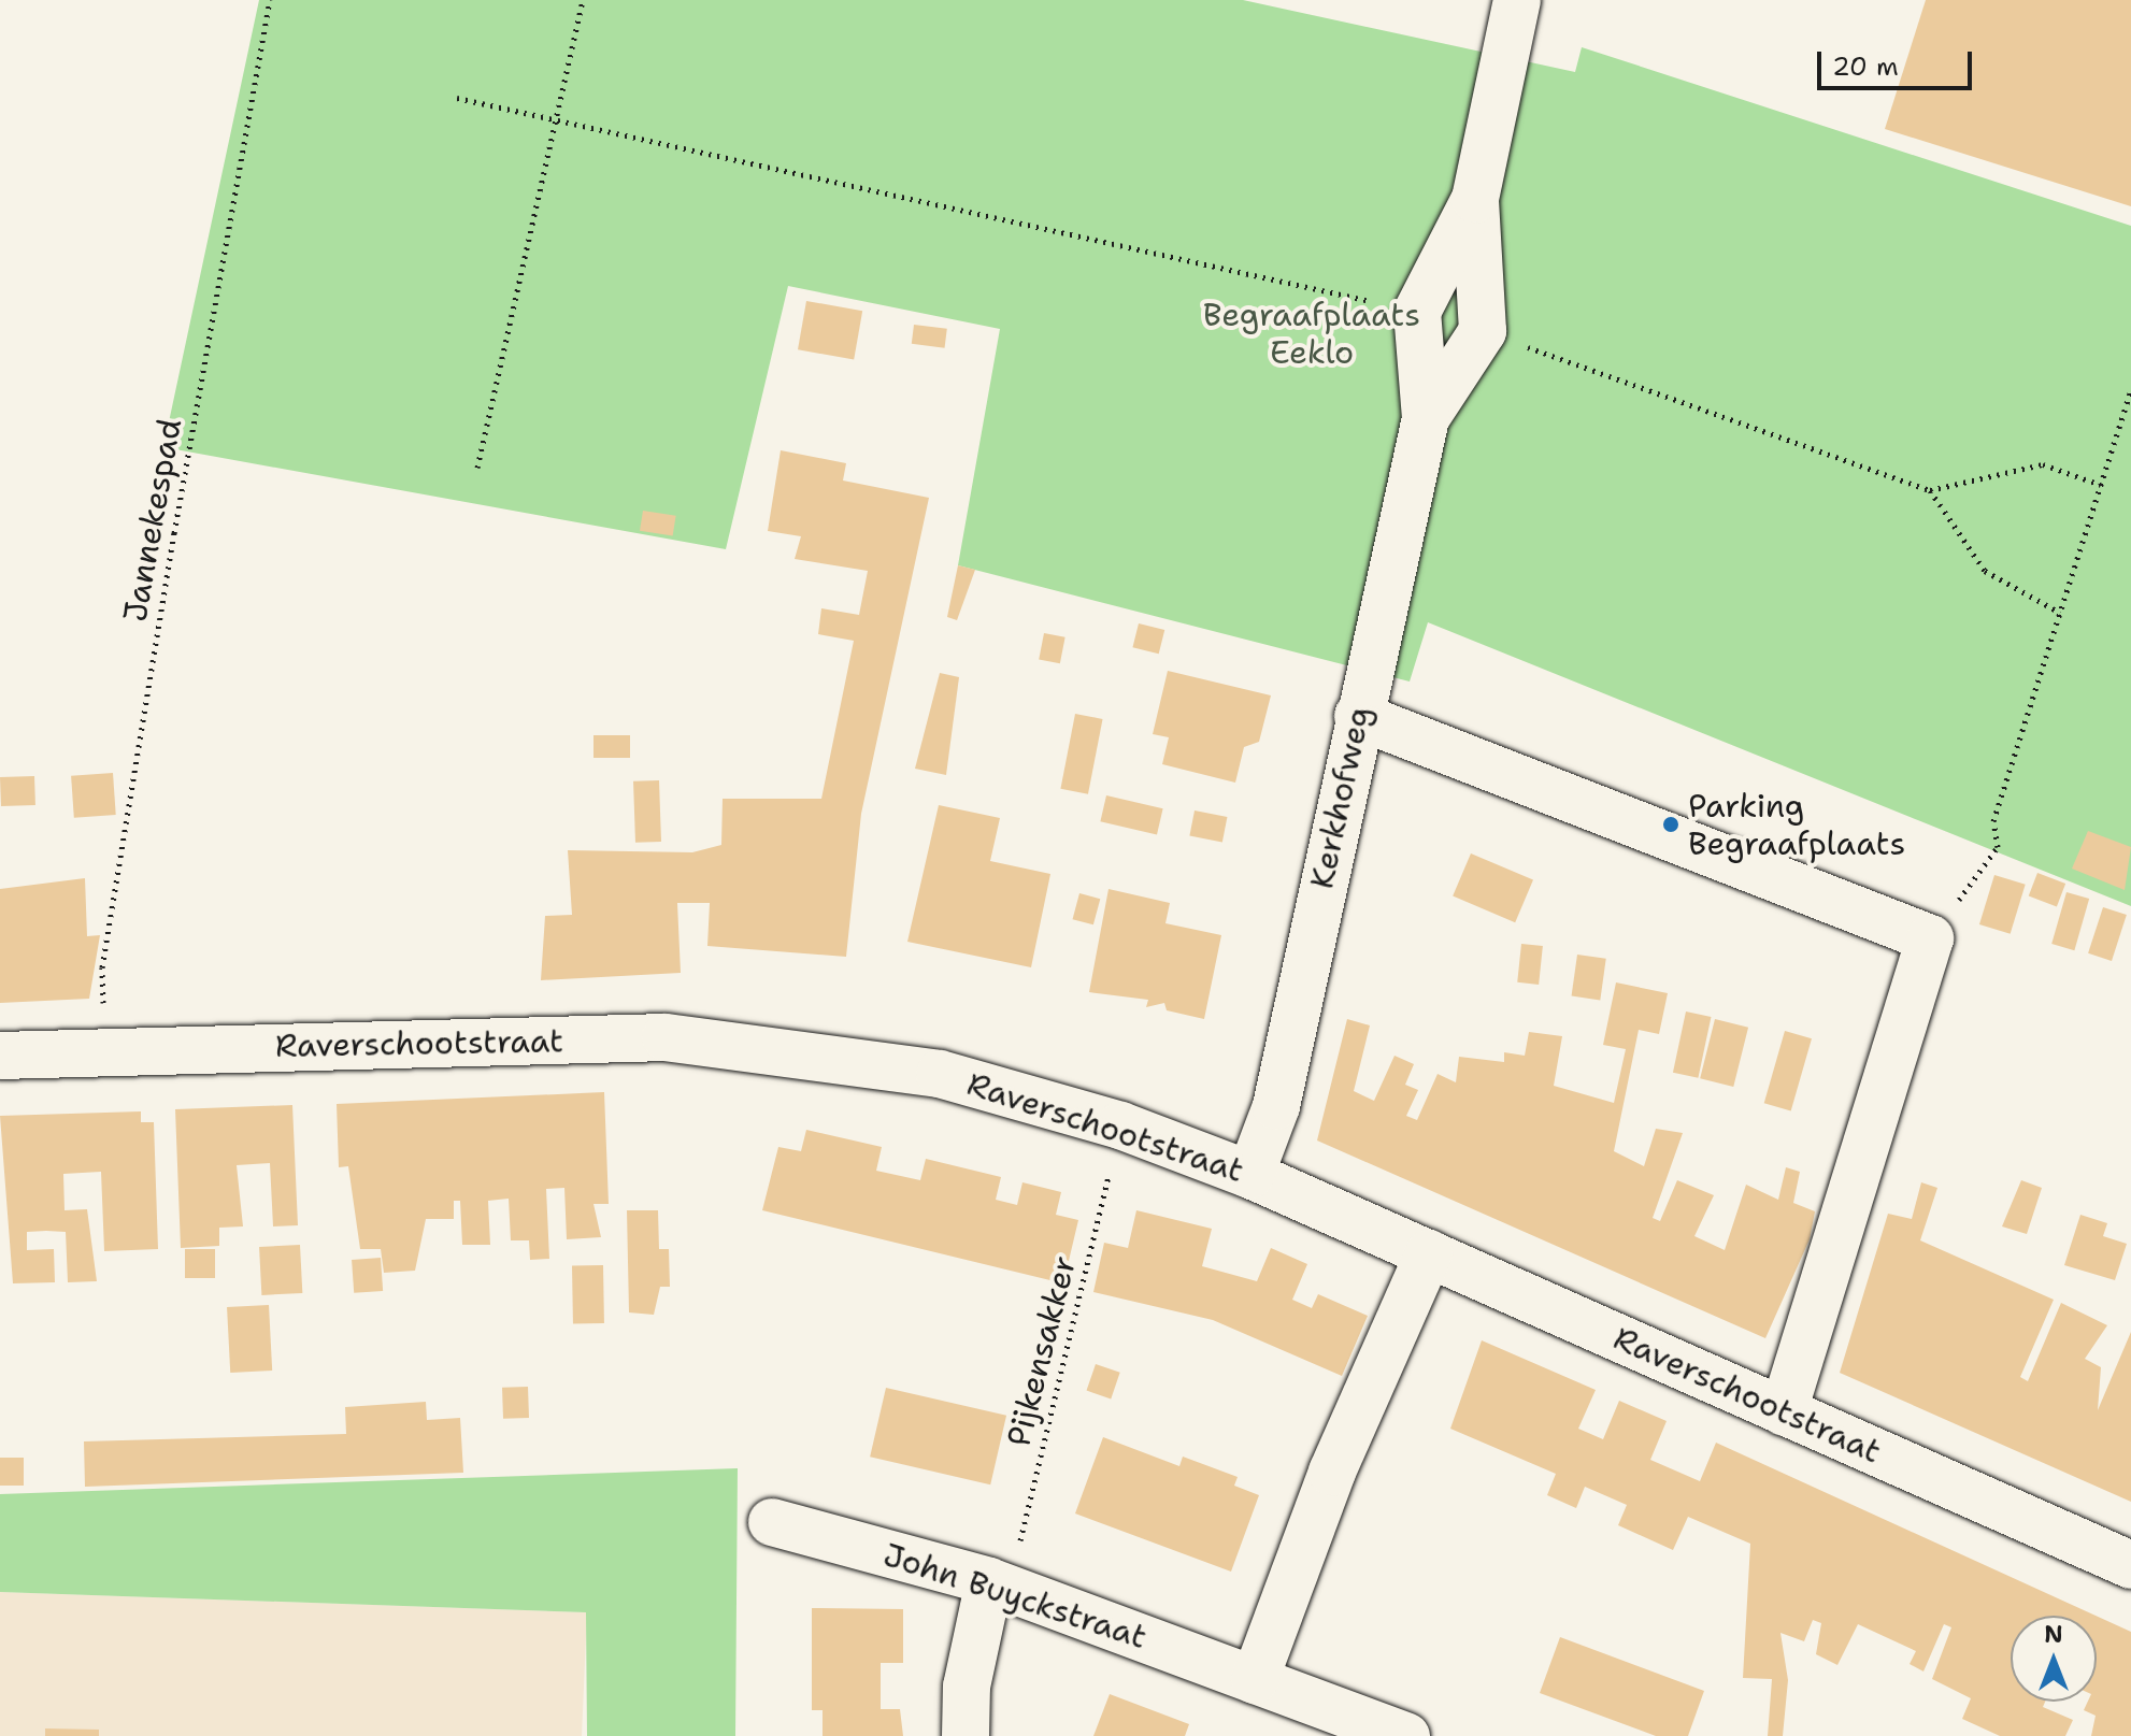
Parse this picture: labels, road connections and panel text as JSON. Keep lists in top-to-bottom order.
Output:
{
  "streets": {
    "street": ["Kerkhofweg", "Raverschootstraat", "John Buyckstraat"],
    "path": ["Jannekespad", "Pijkensakker"]
  },
  "crossings": [
    ["Jannekespad", "Raverschootstraat"],
    ["Kerkhofweg", "Raverschootstraat"],
    ["Raverschootstraat", "Pijkensakker"],
    ["Pijkensakker", "John Buyckstraat"]
  ],
  "parks": ["Begraafplaats Eeklo"],
  "places": ["Parking Begraafplaats"],
  "scale_bar": "20 m",
  "north": "top"
}
